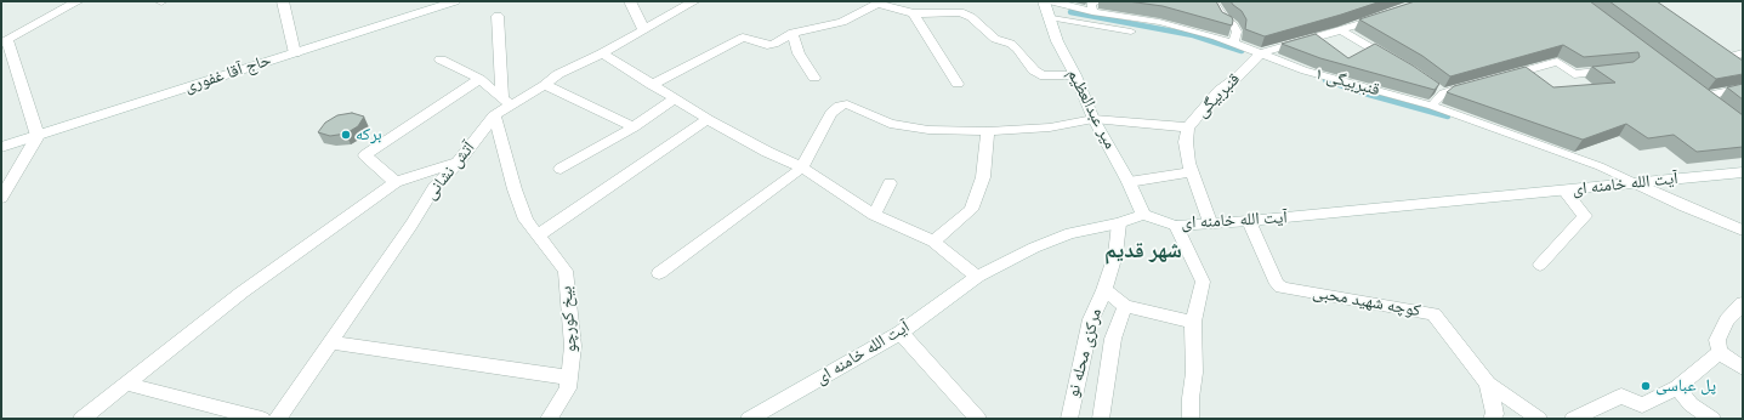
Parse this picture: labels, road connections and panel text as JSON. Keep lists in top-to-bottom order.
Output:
{
  "streets": {
    "street": [
      "حاج آقا غفوری",
      "قنبربیگی",
      "میر عبدالعظیم",
      "آتش نشانی",
      "آیت الله خامنه ای",
      "کوچه شهید محبی",
      "بیخ کورچو",
      "مرکزی محله نو"
    ],
    "lane": ["قنبربیگی ۱"]
  },
  "crossings": [
    ["قنبربیگی ۱", "قنبربیگی"],
    ["قنبربیگی ۱", "آیت الله خامنه ای"],
    ["قنبربیگی", "آیت الله خامنه ای"],
    ["میر عبدالعظیم", "آیت الله خامنه ای"],
    ["آتش نشانی", "بیخ کورچو"],
    ["آیت الله خامنه ای", "کوچه شهید محبی"],
    ["آیت الله خامنه ای", "مرکزی محله نو"]
  ],
  "districts": ["شهر قدیم"],
  "places": ["برکه", "پل عباسی"]
}
